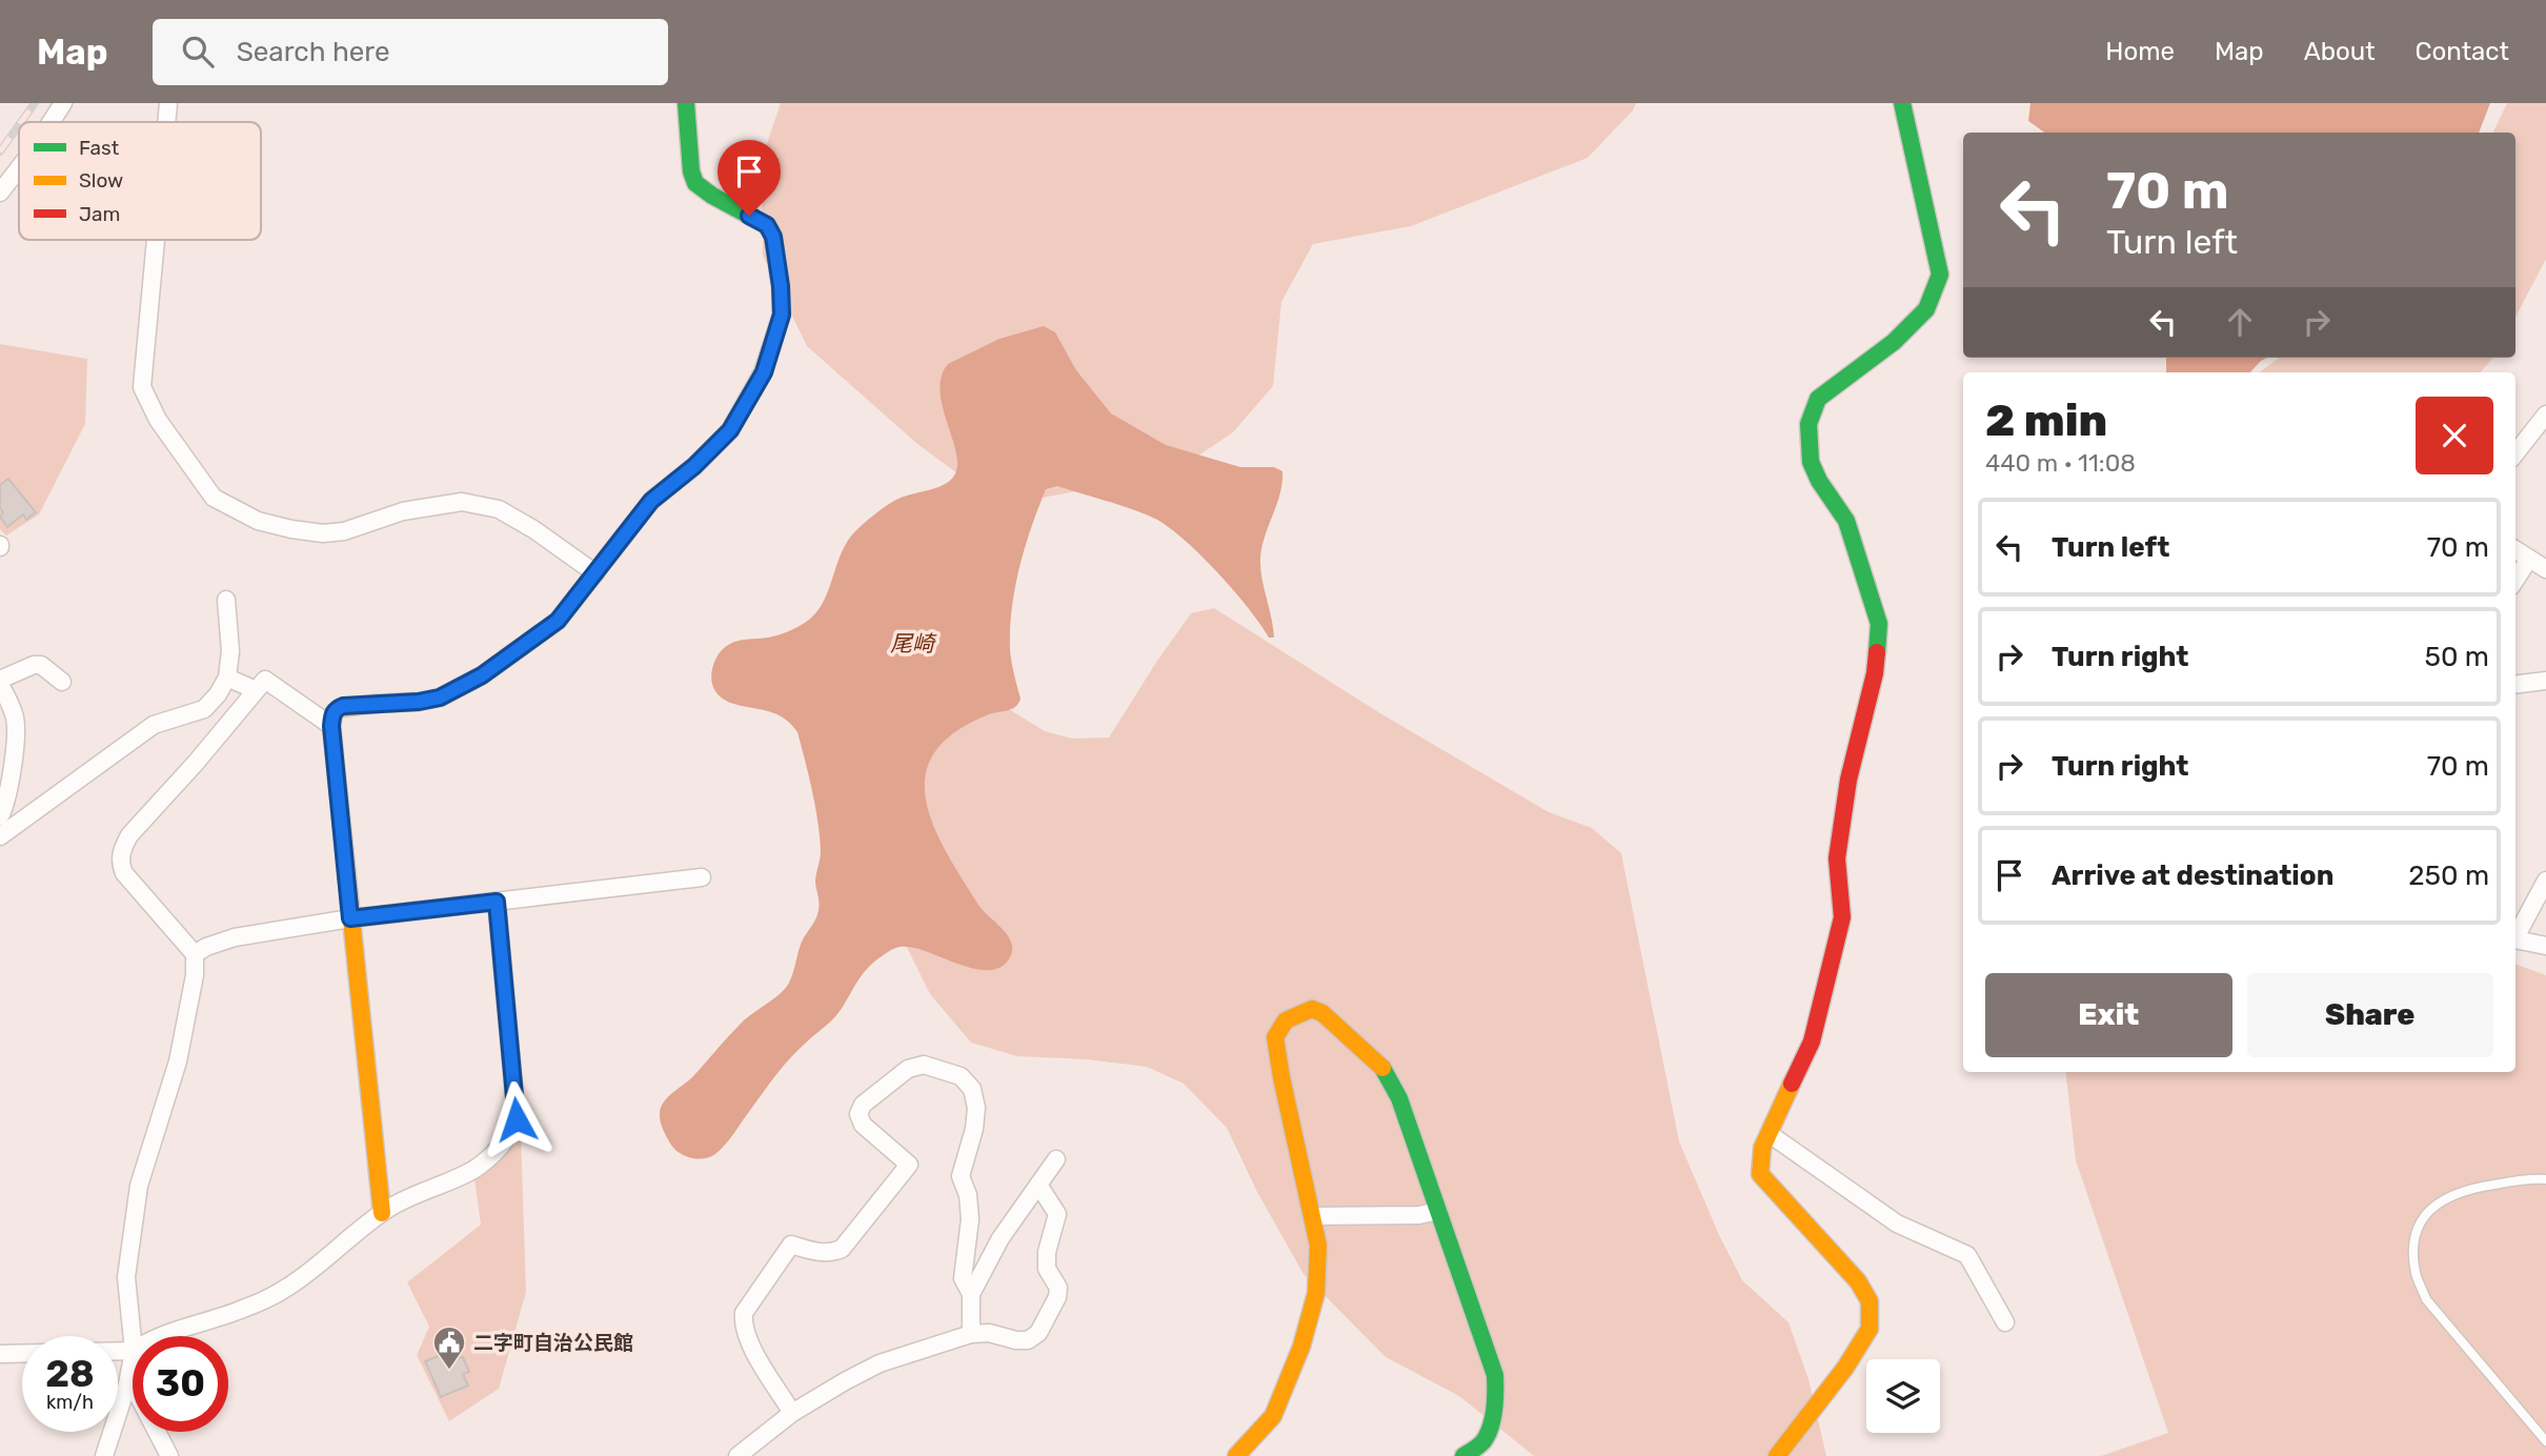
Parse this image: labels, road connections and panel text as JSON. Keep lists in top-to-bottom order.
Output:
{
  "water": ["尾崎"],
  "places": {
    "public building": ["二字町自治公民館"]
  },
  "legend": ["Fast", "Slow", "Jam"],
  "page": {
    "header": "Map",
    "search": "Search here",
    "nav": [
      "Home",
      "Map",
      "About",
      "Contact"
    ],
    "turn": ["70 m", "Turn left"],
    "heading": ["2 min", "440 m · 11:08"],
    "list": [
      {
        "name": "Turn left",
        "value": "70 m"
      },
      {
        "name": "Turn right",
        "value": "50 m"
      },
      {
        "name": "Turn right",
        "value": "70 m"
      },
      {
        "name": "Arrive at destination",
        "value": "250 m"
      }
    ],
    "buttons": ["Exit", "Share"],
    "speed": "28 km/h",
    "limit": "30"
  }
}
